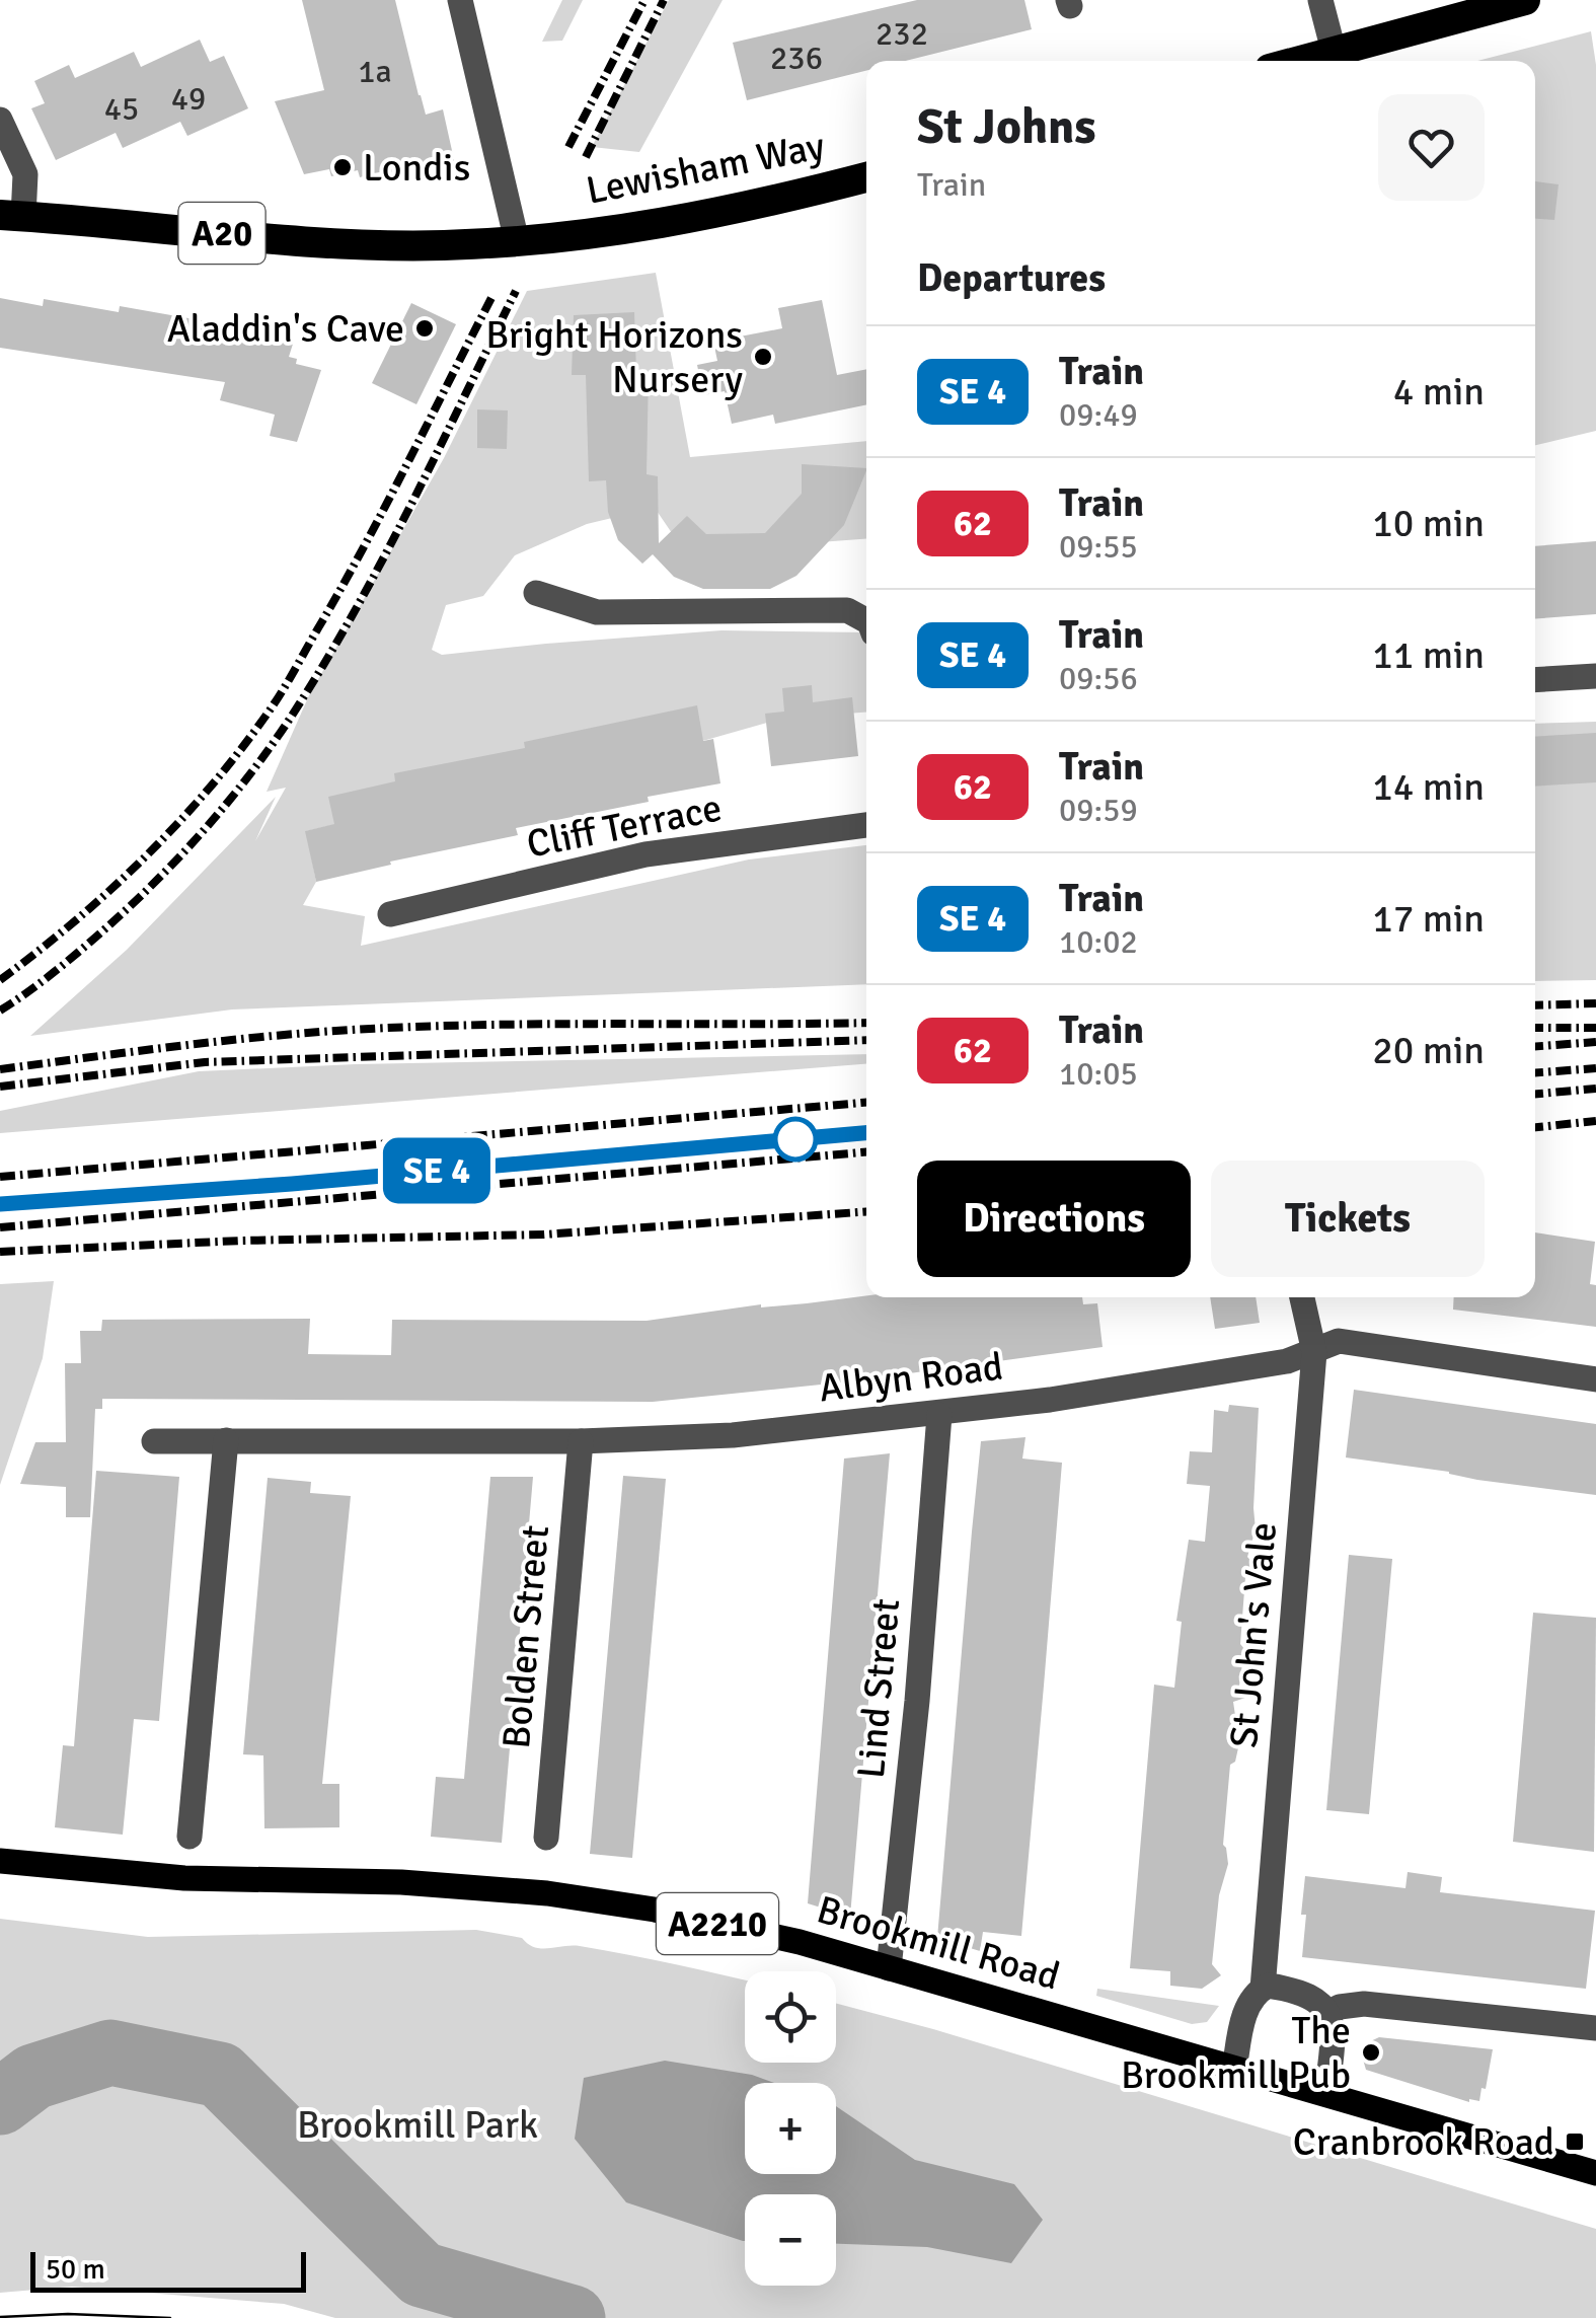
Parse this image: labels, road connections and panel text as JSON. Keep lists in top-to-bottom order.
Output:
{
  "streets": {
    "highway": ["Lewisham Way", "A20"],
    "main road": ["A2210", "Brookmill Road"],
    "street": [
      "Cliff Terrace",
      "Albyn Road",
      "St John's Vale",
      "Bolden Street",
      "Lind Street"
    ]
  },
  "crossings": [
    ["Lewisham Way", "A20"],
    ["Albyn Road", "St John's Vale"],
    ["Albyn Road", "Bolden Street"],
    ["Albyn Road", "Lind Street"],
    ["St John's Vale", "Brookmill Road"],
    ["Lind Street", "Brookmill Road"]
  ],
  "parks": ["Brookmill Park"],
  "places": {
    "other": [
      "Londis",
      "Aladdin's Cave",
      "Bright Horizons Nursery",
      "The Brookmill Pub"
    ],
    "transit": ["Cranbrook Road"]
  },
  "house_numbers": [
    "232",
    "236",
    "1a",
    "49",
    "45"
  ],
  "scale_bar": "50 m",
  "page": {
    "on_map": "SE 4",
    "heading": [
      ["St Johns", "Train"],
      "Departures"
    ],
    "list": [
      {
        "mark": "SE 4",
        "name": "Train",
        "note": "09:49",
        "value": "4 min"
      },
      {
        "mark": "62",
        "name": "Train",
        "note": "09:55",
        "value": "10 min"
      },
      {
        "mark": "SE 4",
        "name": "Train",
        "note": "09:56",
        "value": "11 min"
      },
      {
        "mark": "62",
        "name": "Train",
        "note": "09:59",
        "value": "14 min"
      },
      {
        "mark": "SE 4",
        "name": "Train",
        "note": "10:02",
        "value": "17 min"
      },
      {
        "mark": "62",
        "name": "Train",
        "note": "10:05",
        "value": "20 min"
      }
    ],
    "buttons": ["Directions", "Tickets"],
    "map_buttons": ["+", "−"],
    "scale": "50 m"
  }
}
